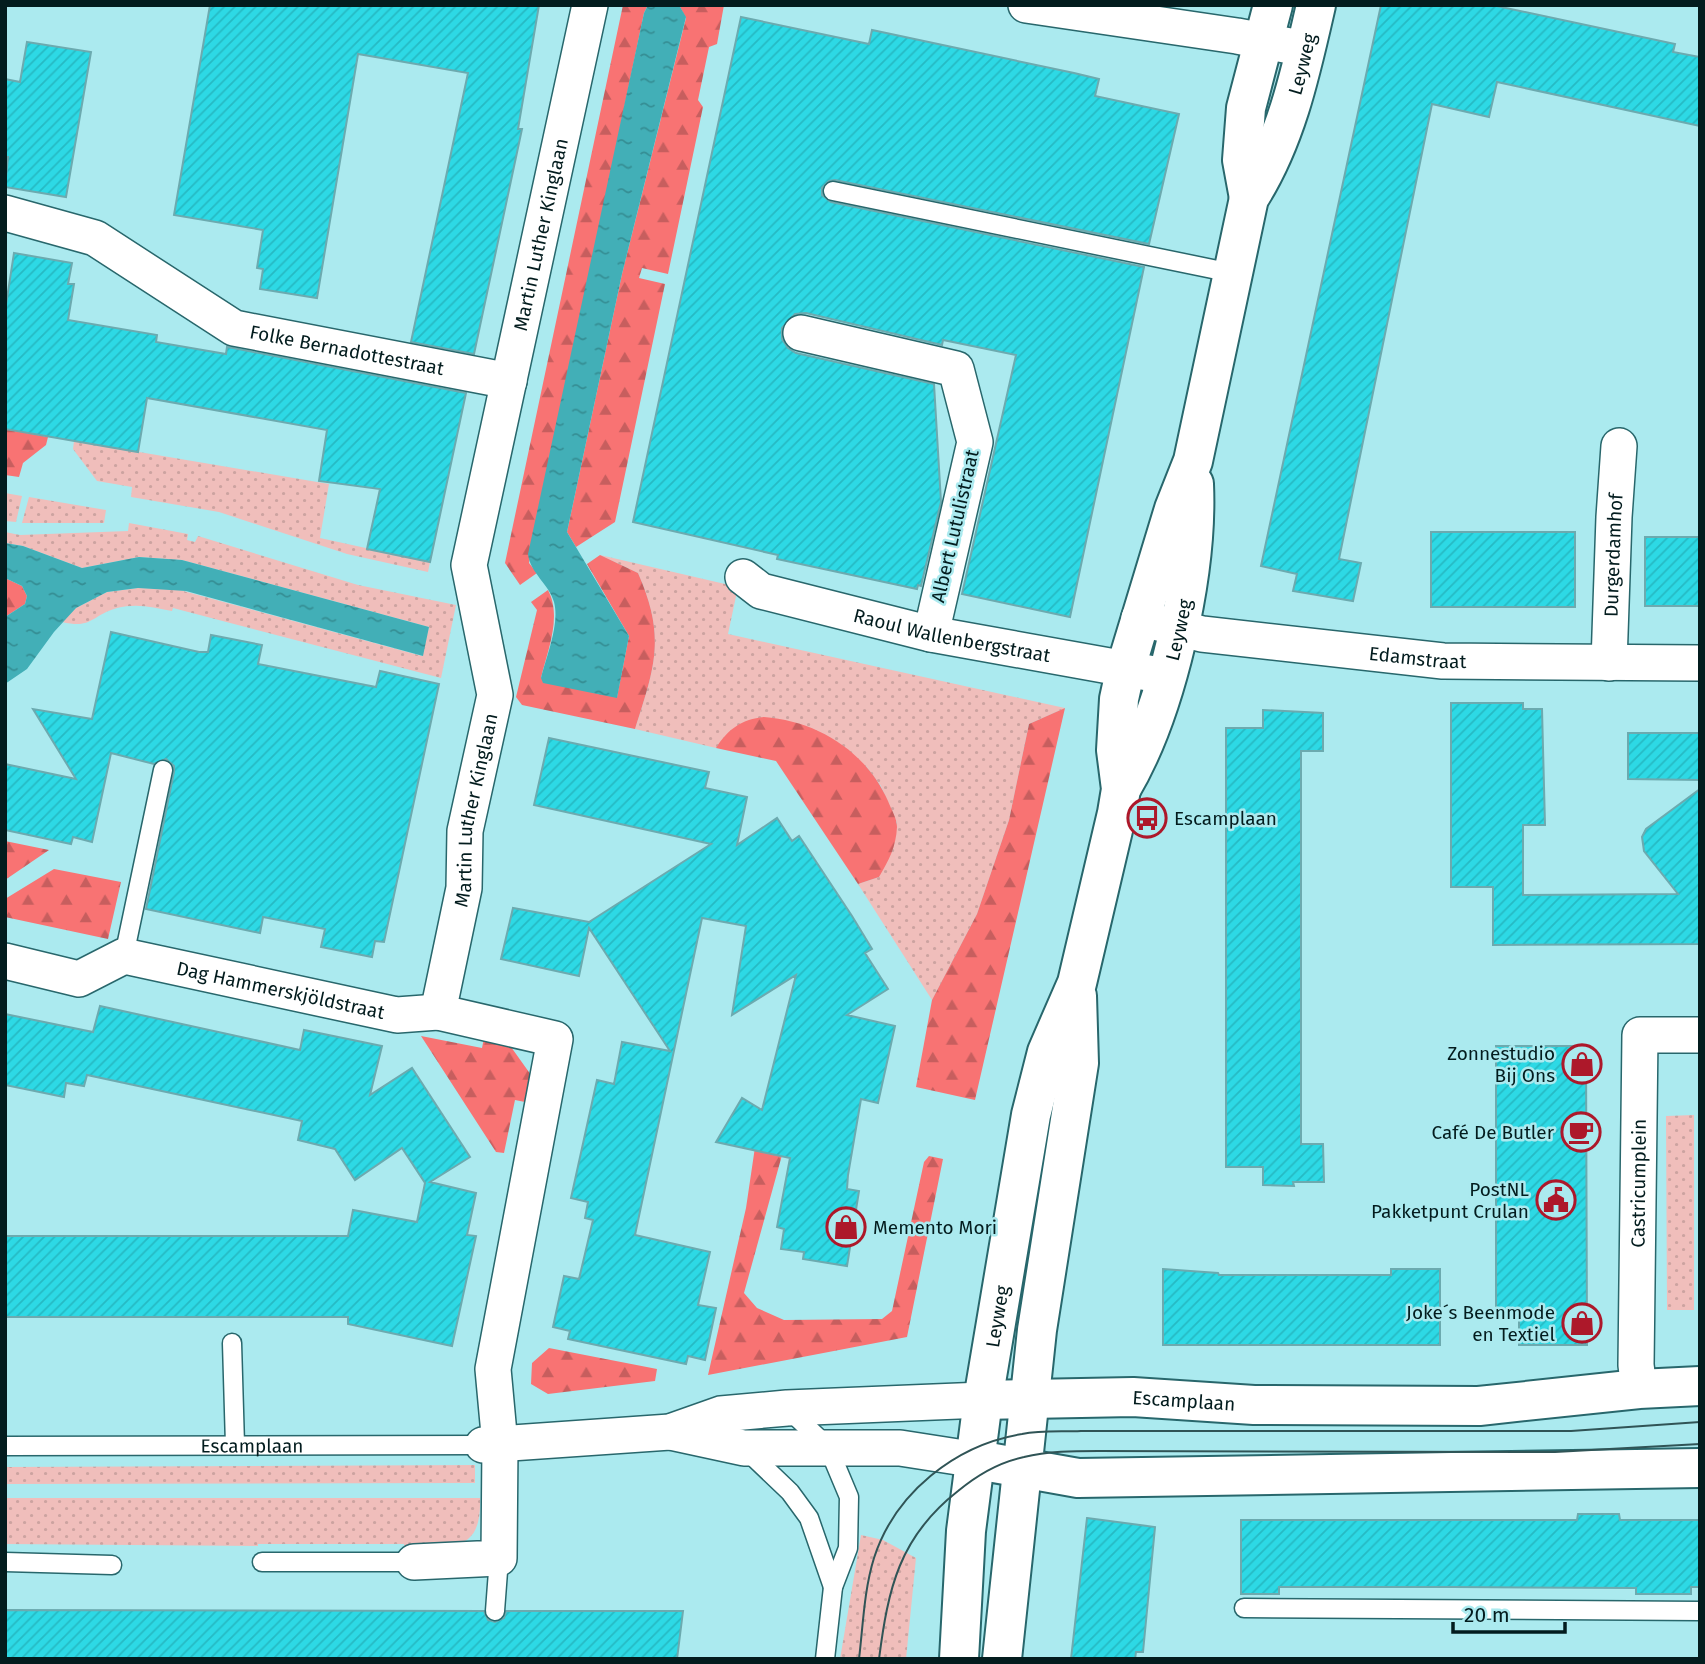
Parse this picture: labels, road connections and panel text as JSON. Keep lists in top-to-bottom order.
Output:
{
  "streets": {
    "street": [
      "Leyweg",
      "Martin Luther Kinglaan",
      "Folke Bernadottestraat",
      "Albert Lutulistraat",
      "Durgerdamhof",
      "Raoul Wallenbergstraat",
      "Edamstraat",
      "Dag Hammerskjöldstraat",
      "Castricumplein",
      "Escamplaan"
    ]
  },
  "crossings": [
    ["Leyweg", "Raoul Wallenbergstraat"],
    ["Leyweg", "Edamstraat"],
    ["Leyweg", "Escamplaan"],
    ["Martin Luther Kinglaan", "Folke Bernadottestraat"],
    ["Martin Luther Kinglaan", "Dag Hammerskjöldstraat"],
    ["Albert Lutulistraat", "Raoul Wallenbergstraat"],
    ["Durgerdamhof", "Edamstraat"],
    ["Castricumplein", "Escamplaan"]
  ],
  "places": {
    "bus stop": ["Escamplaan"],
    "shop": ["Zonnestudio Bij Ons", "Memento Mori", "Joke´s Beenmode en Textiel"],
    "cafe": ["Café De Butler"],
    "public building": ["PostNL Pakketpunt Crulan"]
  },
  "scale_bar": "20 m"
}
